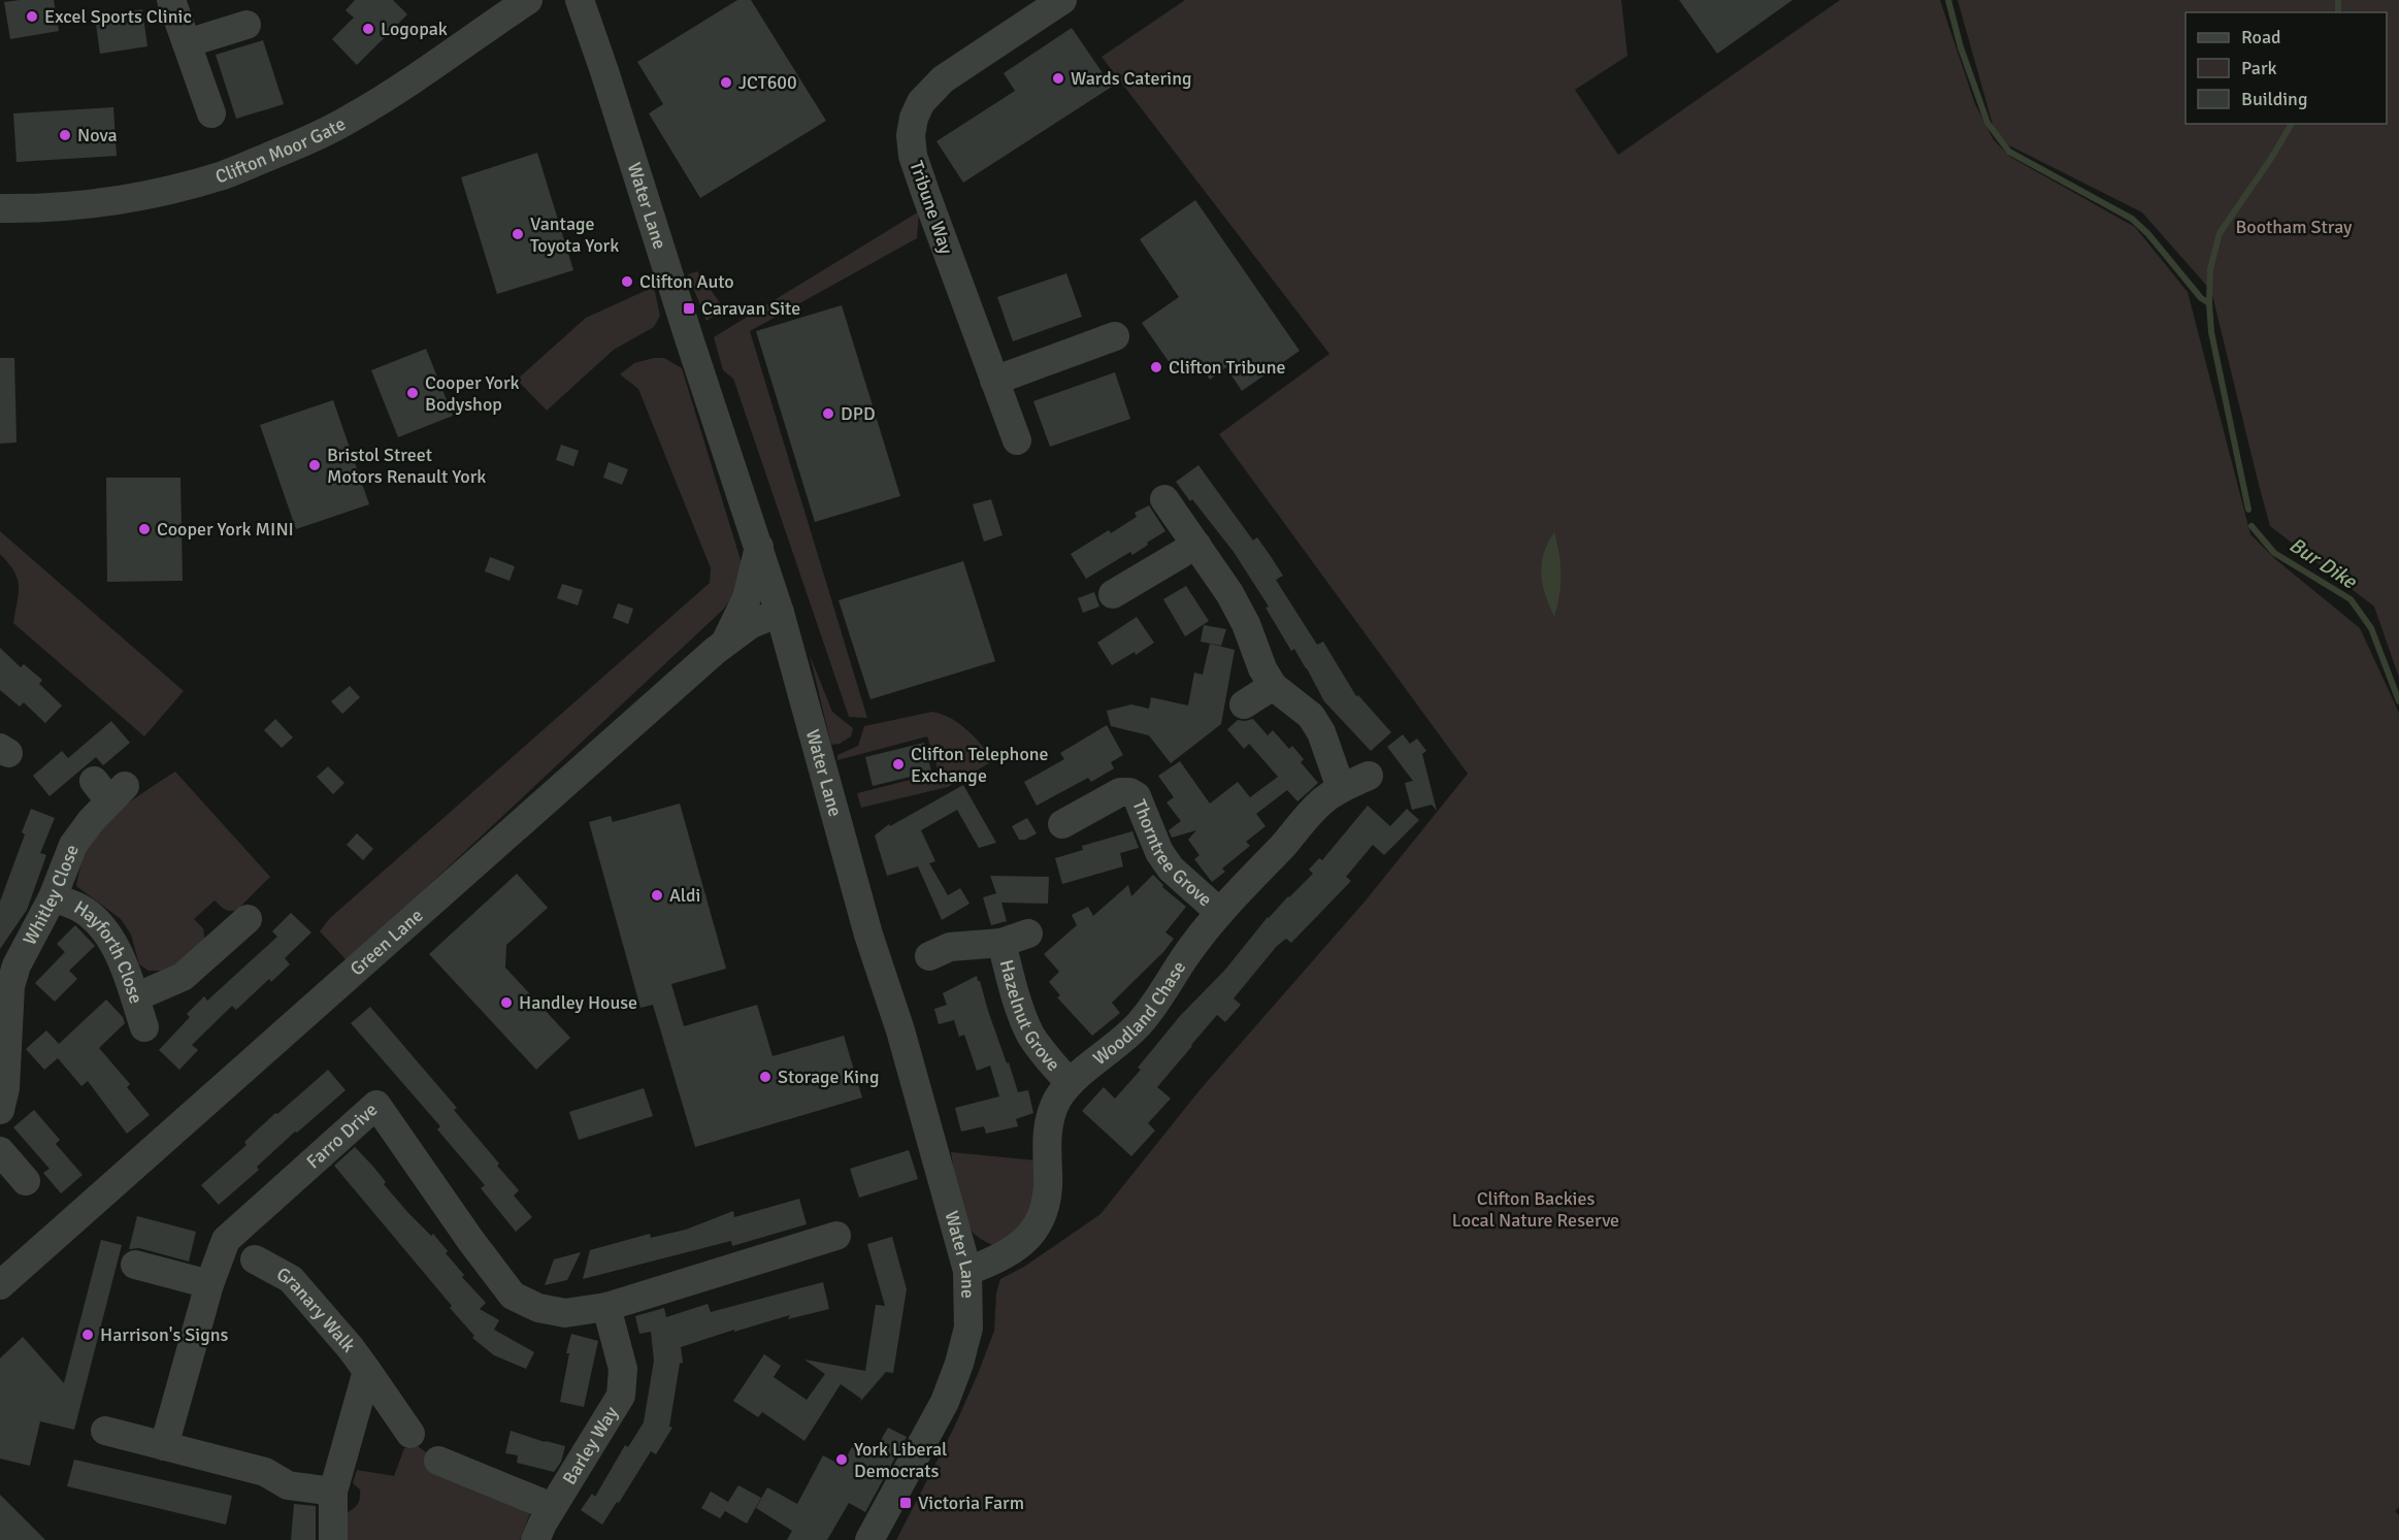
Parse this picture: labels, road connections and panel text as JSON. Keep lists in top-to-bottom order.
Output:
{
  "streets": {
    "street": [
      "Clifton Moor Gate",
      "Water Lane",
      "Tribune Way",
      "Thorntree Grove",
      "Whitley Close",
      "Green Lane",
      "Hayforth Close",
      "Woodland Chase",
      "Hazelnut Grove",
      "Farro Drive",
      "Granary Walk",
      "Barley Way"
    ]
  },
  "crossings": [
    ["Water Lane", "Green Lane"],
    ["Water Lane", "Woodland Chase"],
    ["Thorntree Grove", "Woodland Chase"],
    ["Whitley Close", "Hayforth Close"],
    ["Woodland Chase", "Hazelnut Grove"],
    ["Farro Drive", "Barley Way"]
  ],
  "water": ["Bur Dike"],
  "parks": ["Bootham Stray", "Clifton Backies Local Nature Reserve"],
  "places": {
    "other": [
      "Excel Sports Clinic",
      "Logopak",
      "Wards Catering",
      "JCT600",
      "Nova",
      "Vantage Toyota York",
      "Clifton Auto",
      "Clifton Tribune",
      "Cooper York Bodyshop",
      "DPD",
      "Bristol Street Motors Renault York",
      "Cooper York MINI",
      "Clifton Telephone Exchange",
      "Aldi",
      "Handley House",
      "Storage King",
      "Harrison's Signs",
      "York Liberal Democrats"
    ],
    "transit": ["Caravan Site", "Victoria Farm"]
  },
  "legend": ["Road", "Park", "Building"]
}
